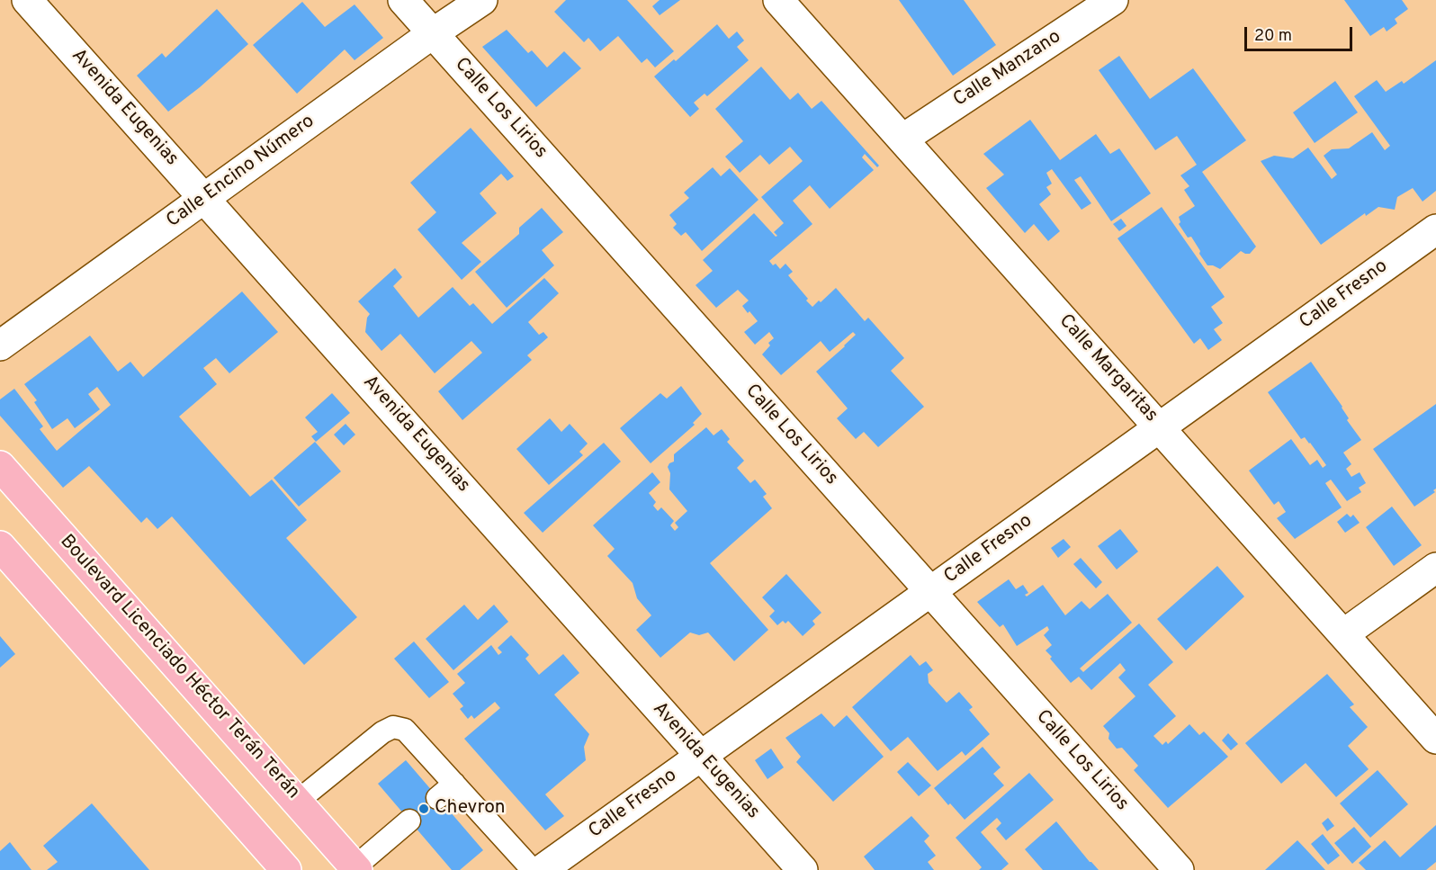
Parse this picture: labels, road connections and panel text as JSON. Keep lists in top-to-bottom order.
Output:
{
  "streets": {
    "main road": ["Boulevard Licenciado Héctor Terán Terán"],
    "street": [
      "Calle Manzano",
      "Avenida Eugenias",
      "Calle Los Lirios",
      "Calle Encino Número",
      "Calle Fresno",
      "Calle Margaritas"
    ]
  },
  "crossings": [
    ["Calle Manzano", "Calle Margaritas"],
    ["Avenida Eugenias", "Calle Encino Número"],
    ["Avenida Eugenias", "Calle Fresno"],
    ["Calle Los Lirios", "Calle Encino Número"],
    ["Calle Los Lirios", "Calle Fresno"],
    ["Calle Fresno", "Calle Margaritas"]
  ],
  "places": ["Chevron"],
  "scale_bar": "20 m"
}
